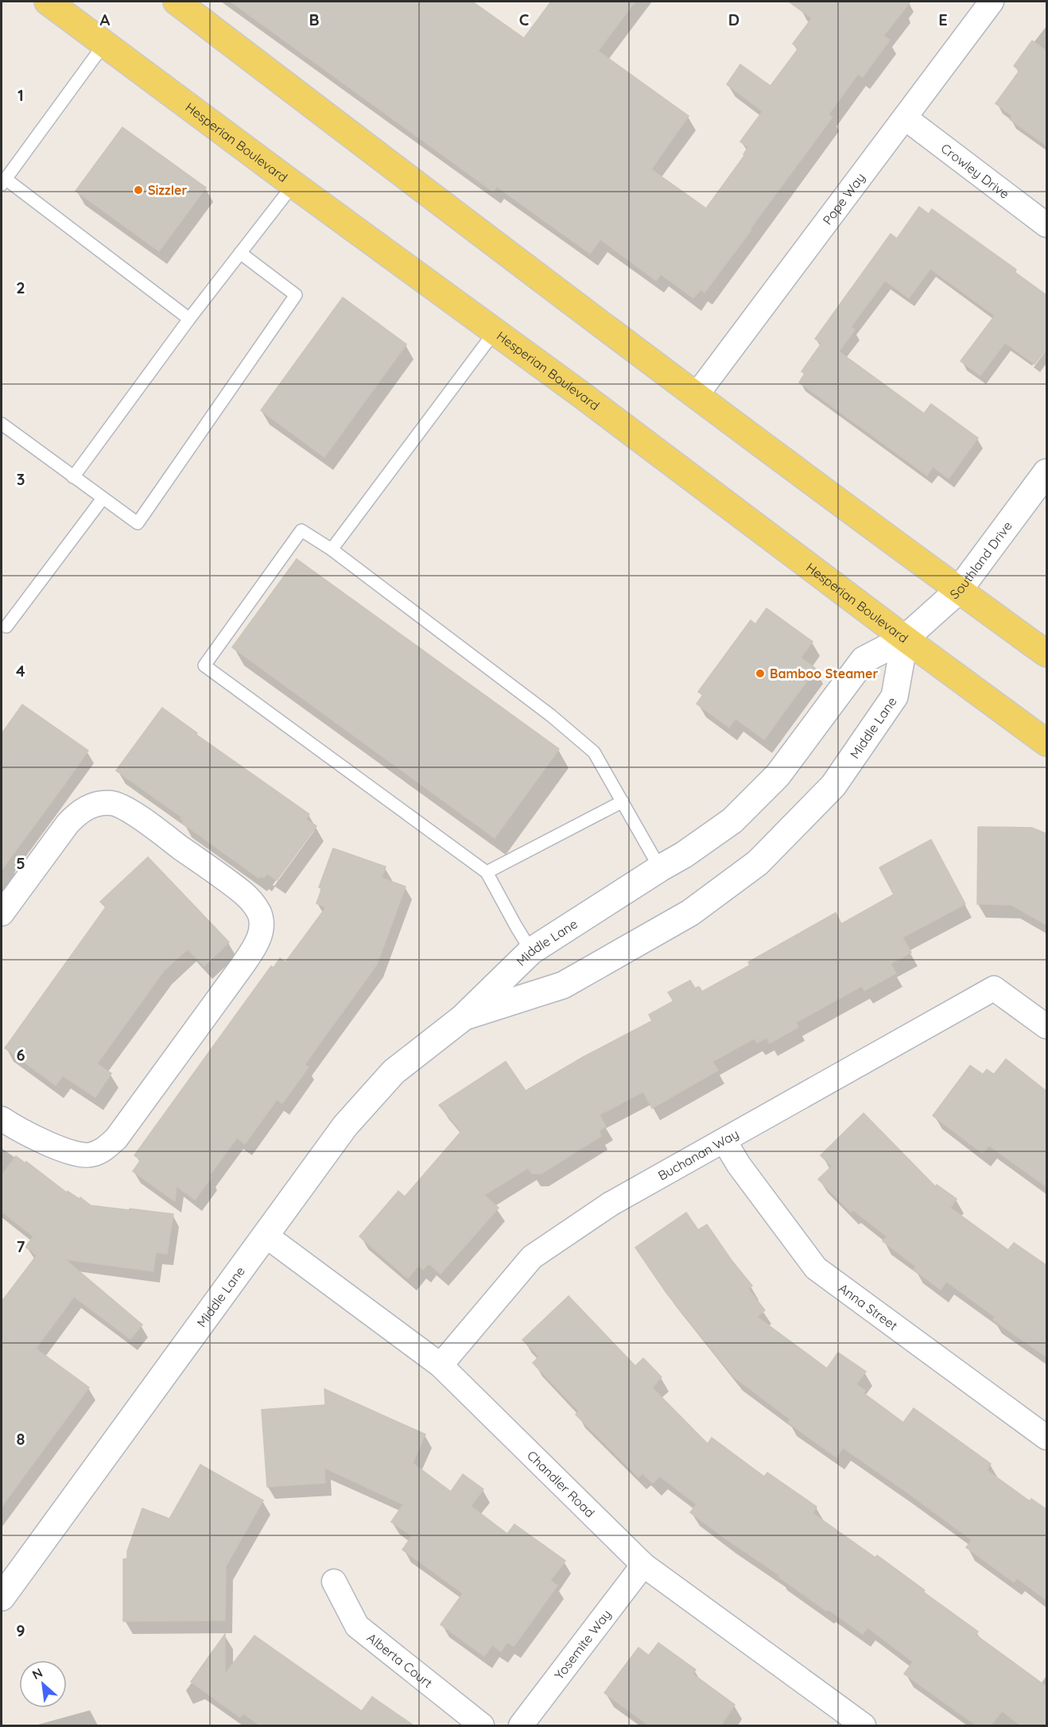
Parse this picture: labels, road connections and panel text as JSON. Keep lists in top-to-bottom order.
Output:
{
  "streets": {
    "main road": ["Hesperian Boulevard"],
    "street": [
      "Crowley Drive",
      "Pope Way",
      "Southland Drive",
      "Middle Lane",
      "Buchanan Way",
      "Anna Street",
      "Chandler Road",
      "Yosemite Way",
      "Alberta Court"
    ]
  },
  "crossings": [
    ["Hesperian Boulevard", "Southland Drive"],
    ["Hesperian Boulevard", "Middle Lane"],
    ["Crowley Drive", "Pope Way"],
    ["Southland Drive", "Middle Lane"],
    ["Middle Lane", "Chandler Road"],
    ["Buchanan Way", "Anna Street"],
    ["Buchanan Way", "Chandler Road"],
    ["Chandler Road", "Yosemite Way"]
  ],
  "places": ["Sizzler", "Bamboo Steamer"],
  "north": "top left",
  "grid": {
    "columns": [
      "A",
      "B",
      "C",
      "D",
      "E"
    ],
    "rows": [
      "1",
      "2",
      "3",
      "4",
      "5",
      "6",
      "7",
      "8",
      "9"
    ]
  }
}
